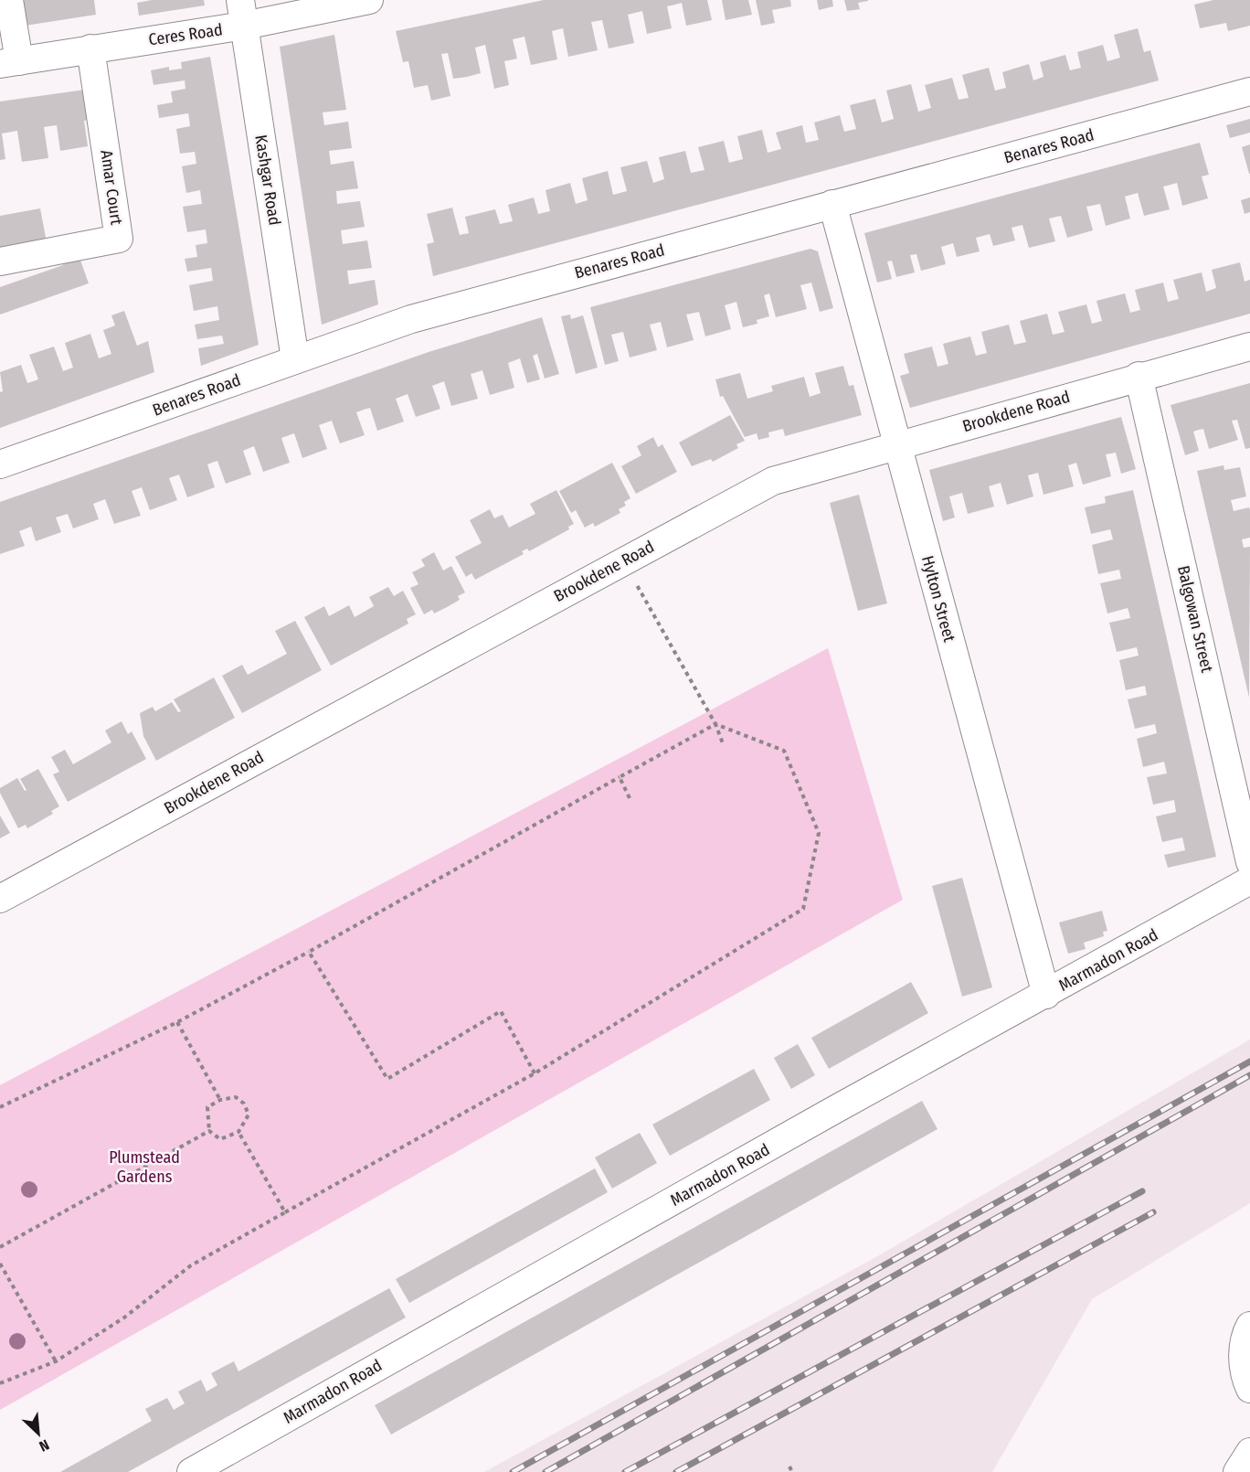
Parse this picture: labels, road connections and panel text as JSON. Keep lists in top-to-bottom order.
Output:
{
  "streets": {
    "street": [
      "Ceres Road",
      "Benares Road",
      "Kashgar Road",
      "Amar Court",
      "Brookdene Road",
      "Hylton Street",
      "Balgowan Street",
      "Marmadon Road"
    ]
  },
  "crossings": [
    ["Ceres Road", "Kashgar Road"],
    ["Ceres Road", "Amar Court"],
    ["Benares Road", "Kashgar Road"],
    ["Benares Road", "Hylton Street"],
    ["Brookdene Road", "Hylton Street"],
    ["Brookdene Road", "Balgowan Street"],
    ["Hylton Street", "Marmadon Road"]
  ],
  "parks": ["Plumstead Gardens"],
  "north": "bottom right"
}
